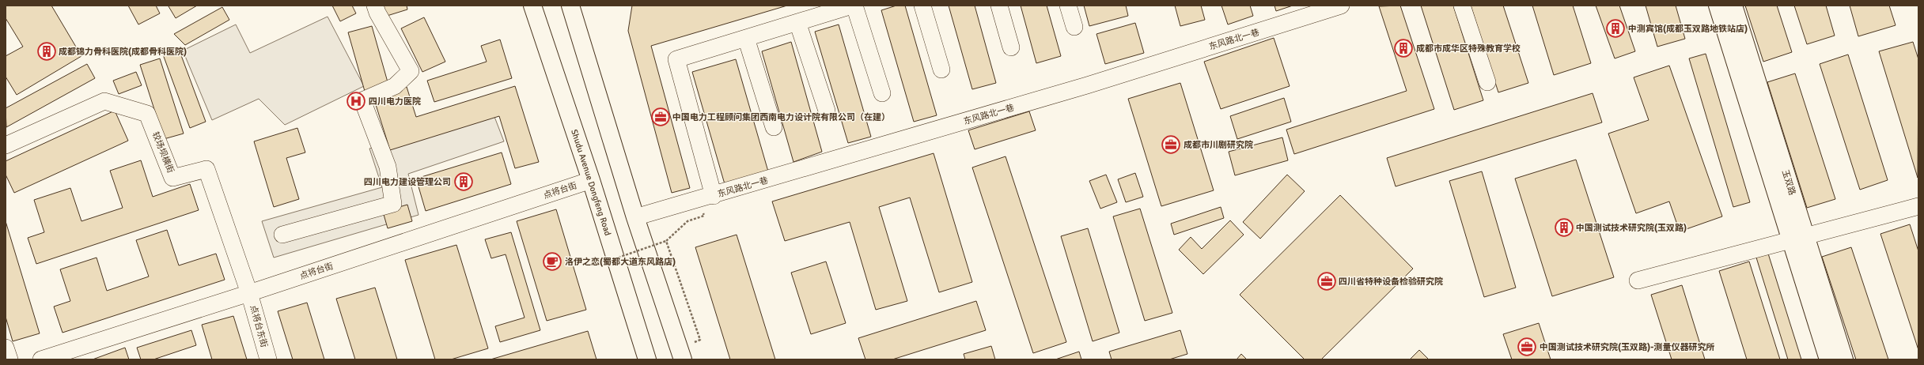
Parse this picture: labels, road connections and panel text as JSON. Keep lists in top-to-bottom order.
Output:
{
  "streets": {
    "main road": ["Shudu Avenue Dongfeng Road", "玉双路"],
    "street": [
      "东风路北一巷",
      "较场坝横街",
      "点将台街",
      "点将台东街"
    ]
  },
  "crossings": [
    ["较场坝横街", "点将台街"],
    ["较场坝横街", "点将台东街"],
    ["Shudu Avenue Dongfeng Road", "点将台街"],
    ["点将台街", "点将台东街"]
  ],
  "places": {
    "building": [
      "中测宾馆(成都玉双路地铁站店)",
      "成都市成华区特殊教育学校",
      "成都锦力骨科医院(成都骨科医院)",
      "四川电力建设管理公司",
      "中国测试技术研究院(玉双路)"
    ],
    "hospital": ["四川电力医院"],
    "office": [
      "中国电力工程顾问集团西南电力设计院有限公司（在建）",
      "成都市川剧研究院",
      "四川省特种设备检验研究院",
      "中国测试技术研究院(玉双路)-测量仪器研究所"
    ],
    "cafe": ["洛伊之恋(蜀都大道东风路店)"]
  }
}
